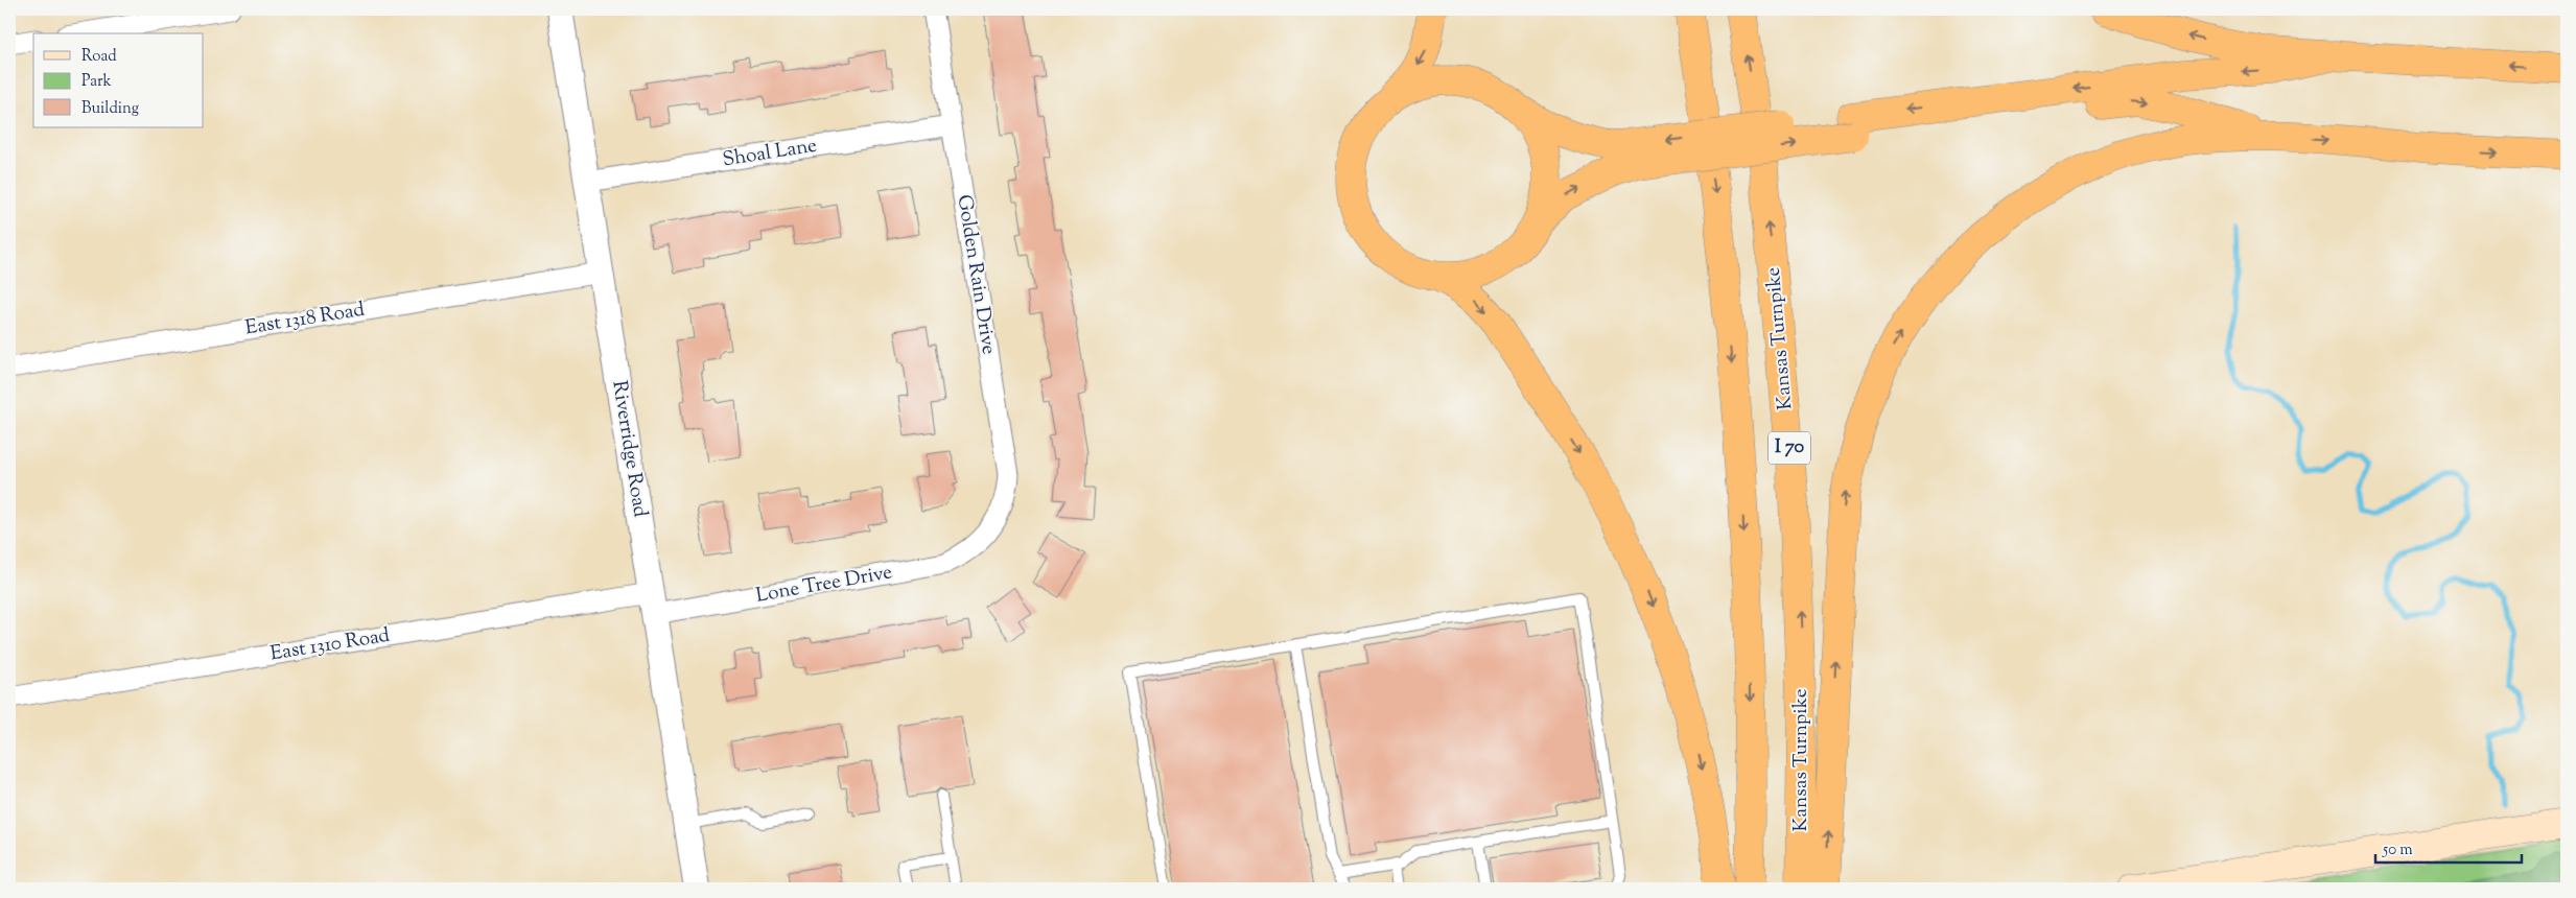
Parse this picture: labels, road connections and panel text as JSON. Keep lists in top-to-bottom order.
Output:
{
  "streets": {
    "highway": ["Kansas Turnpike", "I 70"],
    "street": [
      "Shoal Lane",
      "Golden Rain Drive",
      "East 1318 Road",
      "Riverridge Road",
      "Lone Tree Drive",
      "East 1310 Road"
    ]
  },
  "crossings": [
    ["Shoal Lane", "Golden Rain Drive"],
    ["Shoal Lane", "Riverridge Road"],
    ["Golden Rain Drive", "Lone Tree Drive"],
    ["East 1318 Road", "Riverridge Road"],
    ["Riverridge Road", "Lone Tree Drive"],
    ["Riverridge Road", "East 1310 Road"],
    ["Lone Tree Drive", "East 1310 Road"]
  ],
  "legend": ["Road", "Park", "Building"],
  "scale_bar": "50 m"
}
